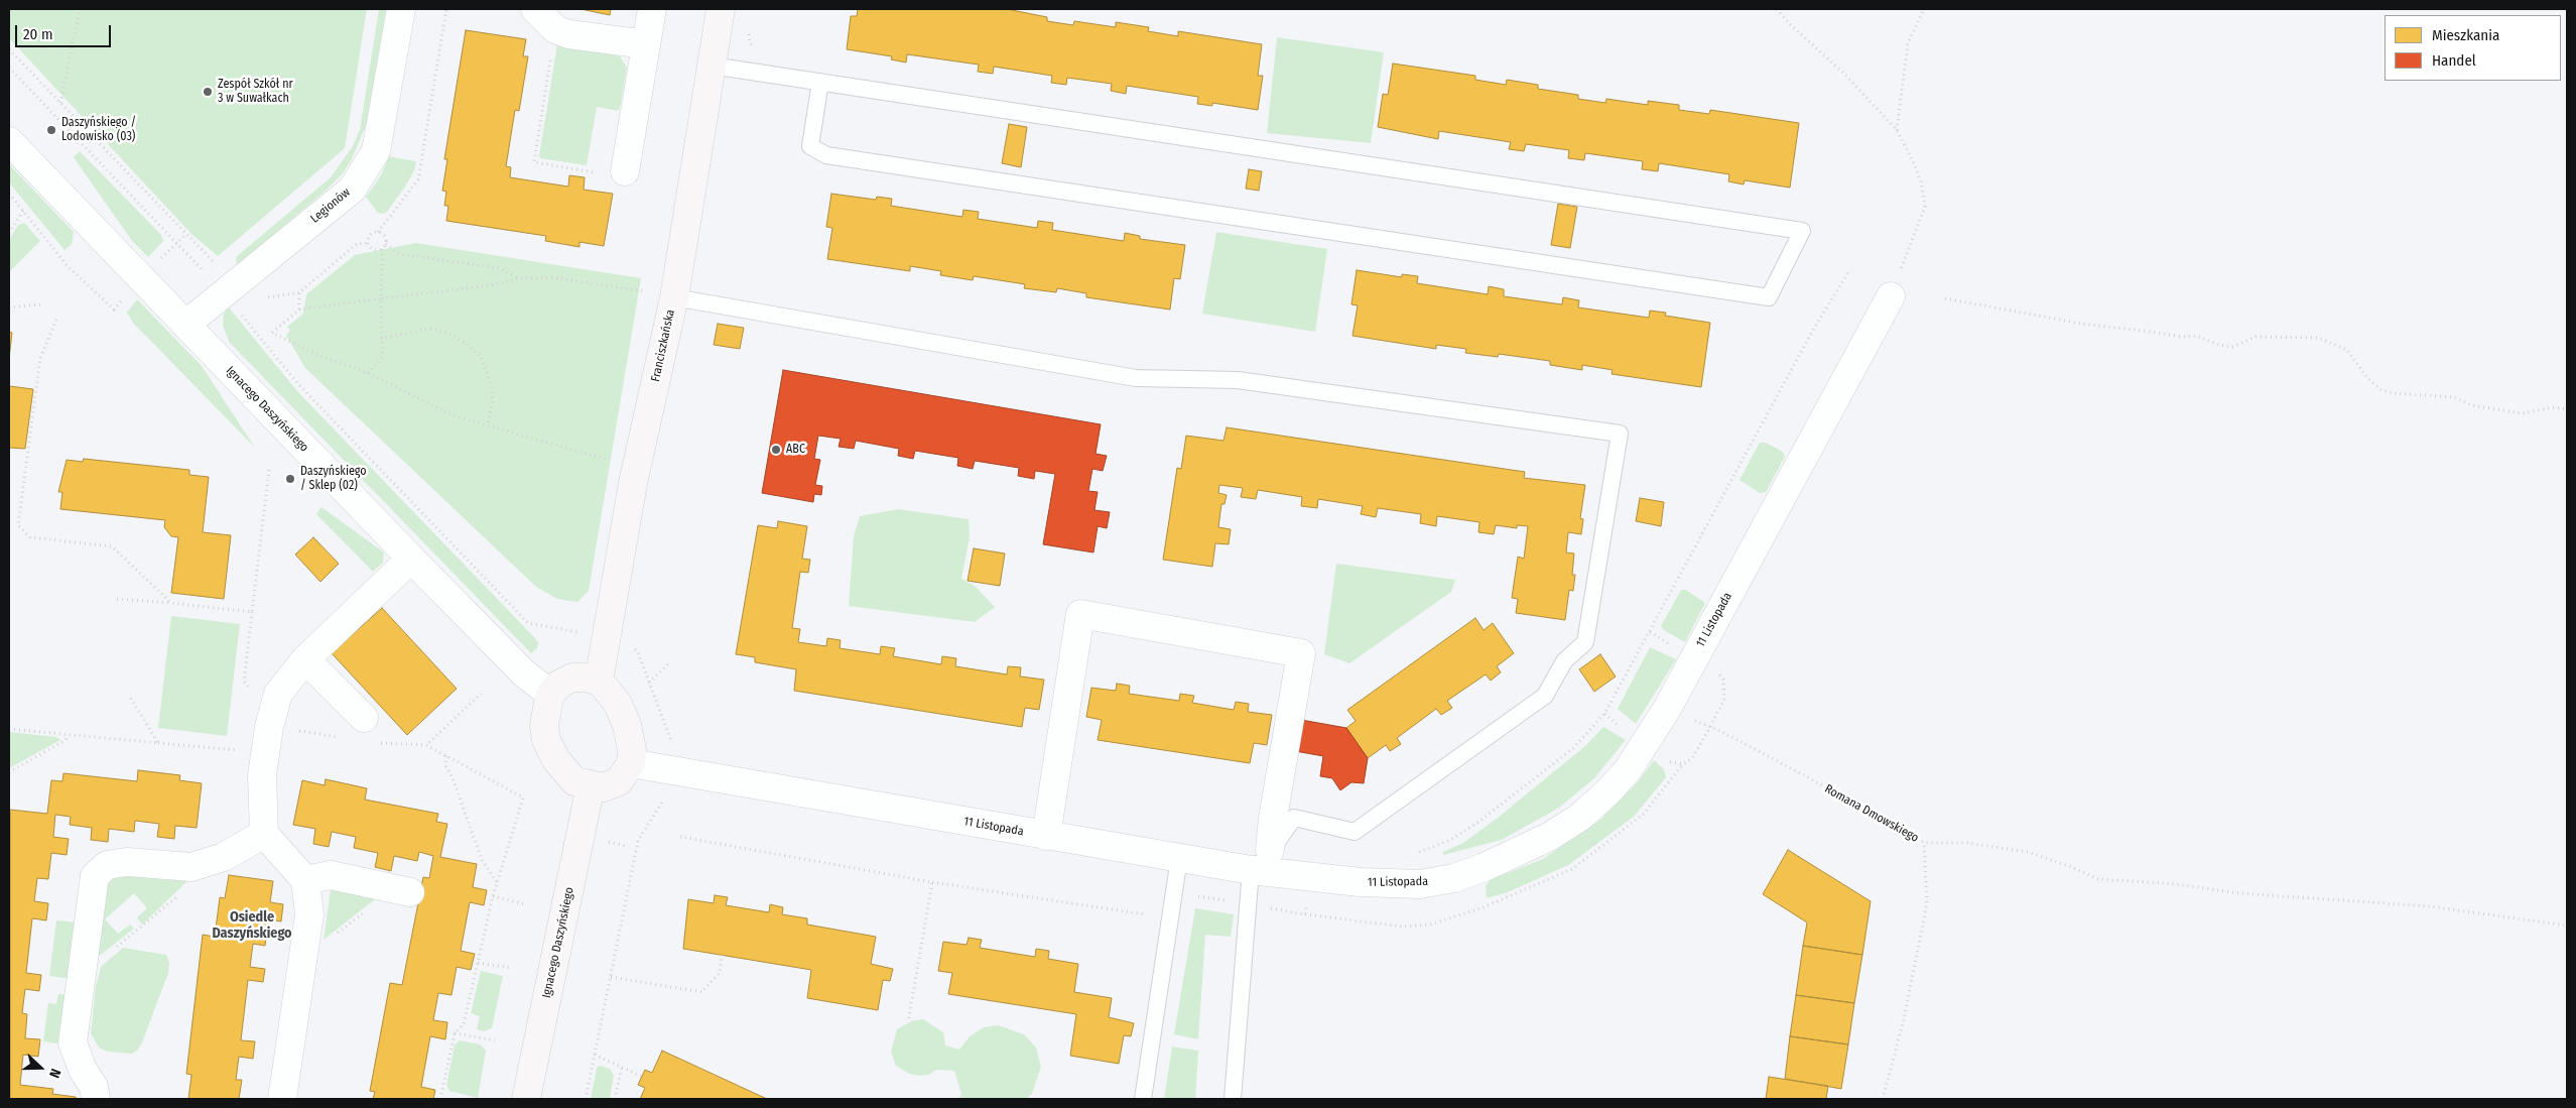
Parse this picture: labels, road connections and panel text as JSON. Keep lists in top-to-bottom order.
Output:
{
  "streets": {
    "street": [
      "Legionów",
      "Franciszkańska",
      "Ignacego Daszyńskiego",
      "11 Listopada"
    ],
    "path": ["Romana Dmowskiego"]
  },
  "crossings": [
    ["Legionów", "Ignacego Daszyńskiego"],
    ["Franciszkańska", "Ignacego Daszyńskiego"],
    ["Franciszkańska", "11 Listopada"],
    ["Ignacego Daszyńskiego", "11 Listopada"],
    ["11 Listopada", "Romana Dmowskiego"]
  ],
  "districts": ["Osiedle Daszyńskiego"],
  "places": [
    "Zespół Szkół nr 3 w Suwałkach",
    "Daszyńskiego / Lodowisko (03)",
    "ABC",
    "Daszyńskiego / Sklep (02)"
  ],
  "legend": ["Mieszkania", "Handel"],
  "scale_bar": "20 m",
  "north": "right"
}
